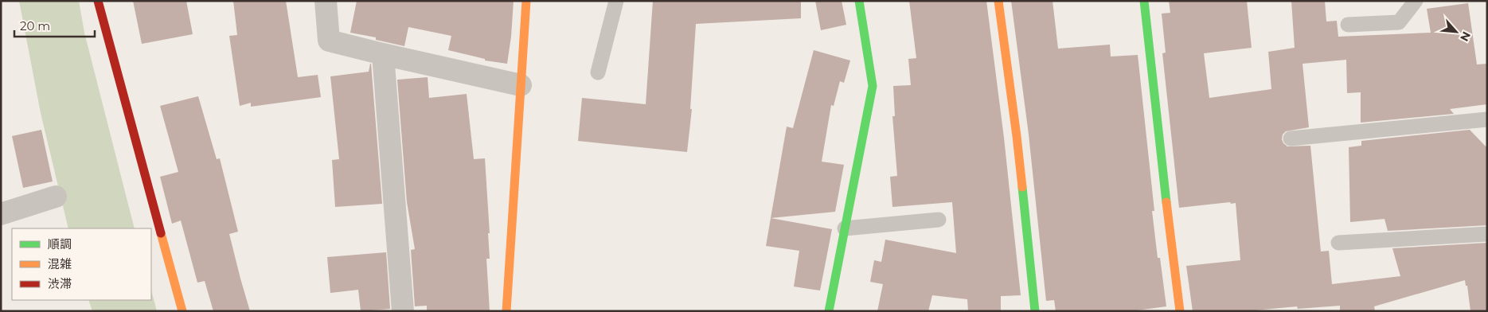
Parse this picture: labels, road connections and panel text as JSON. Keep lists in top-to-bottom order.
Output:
{
  "legend": ["順調", "混雑", "渋滞"],
  "scale_bar": "20 m",
  "north": "bottom right"
}
